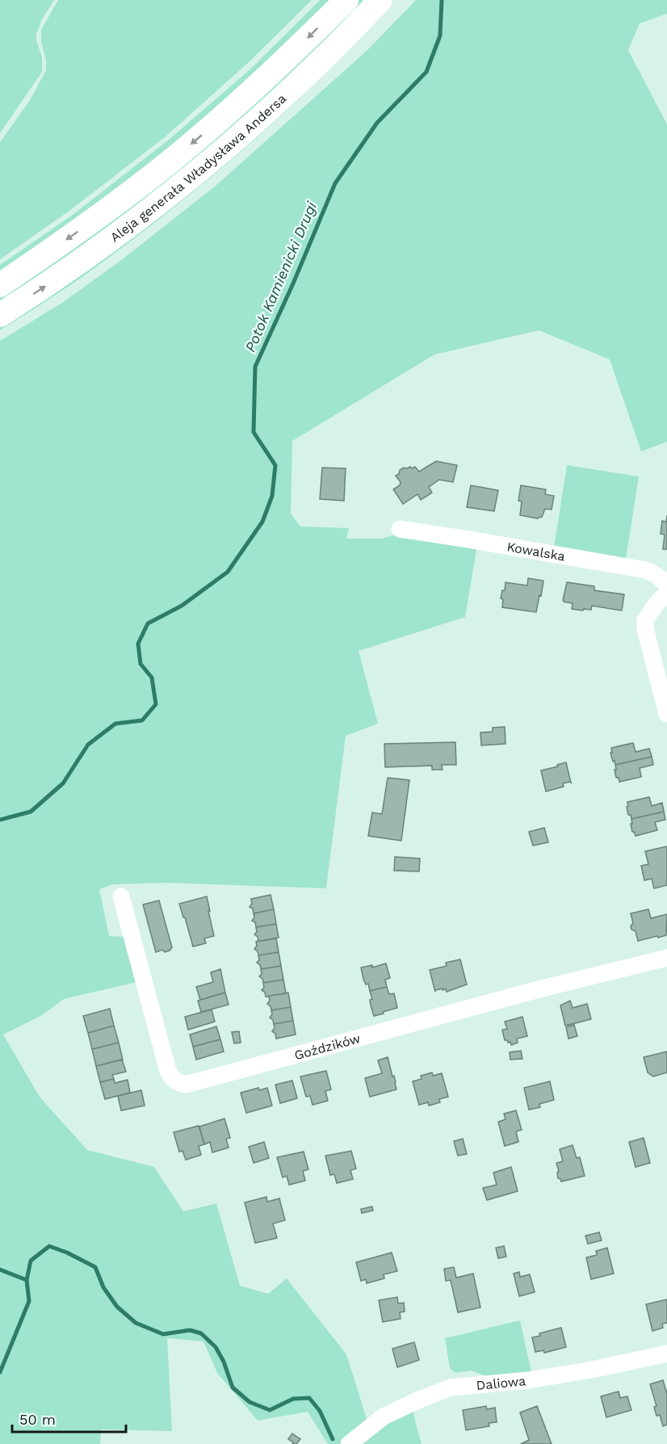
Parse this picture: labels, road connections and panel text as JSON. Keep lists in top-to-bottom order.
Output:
{
  "streets": {
    "main road": ["Aleja generała Władysława Andersa"],
    "street": ["Kowalska", "Goździków", "Daliowa"]
  },
  "water": ["Potok Kamienicki Drugi"],
  "scale_bar": "50 m"
}
